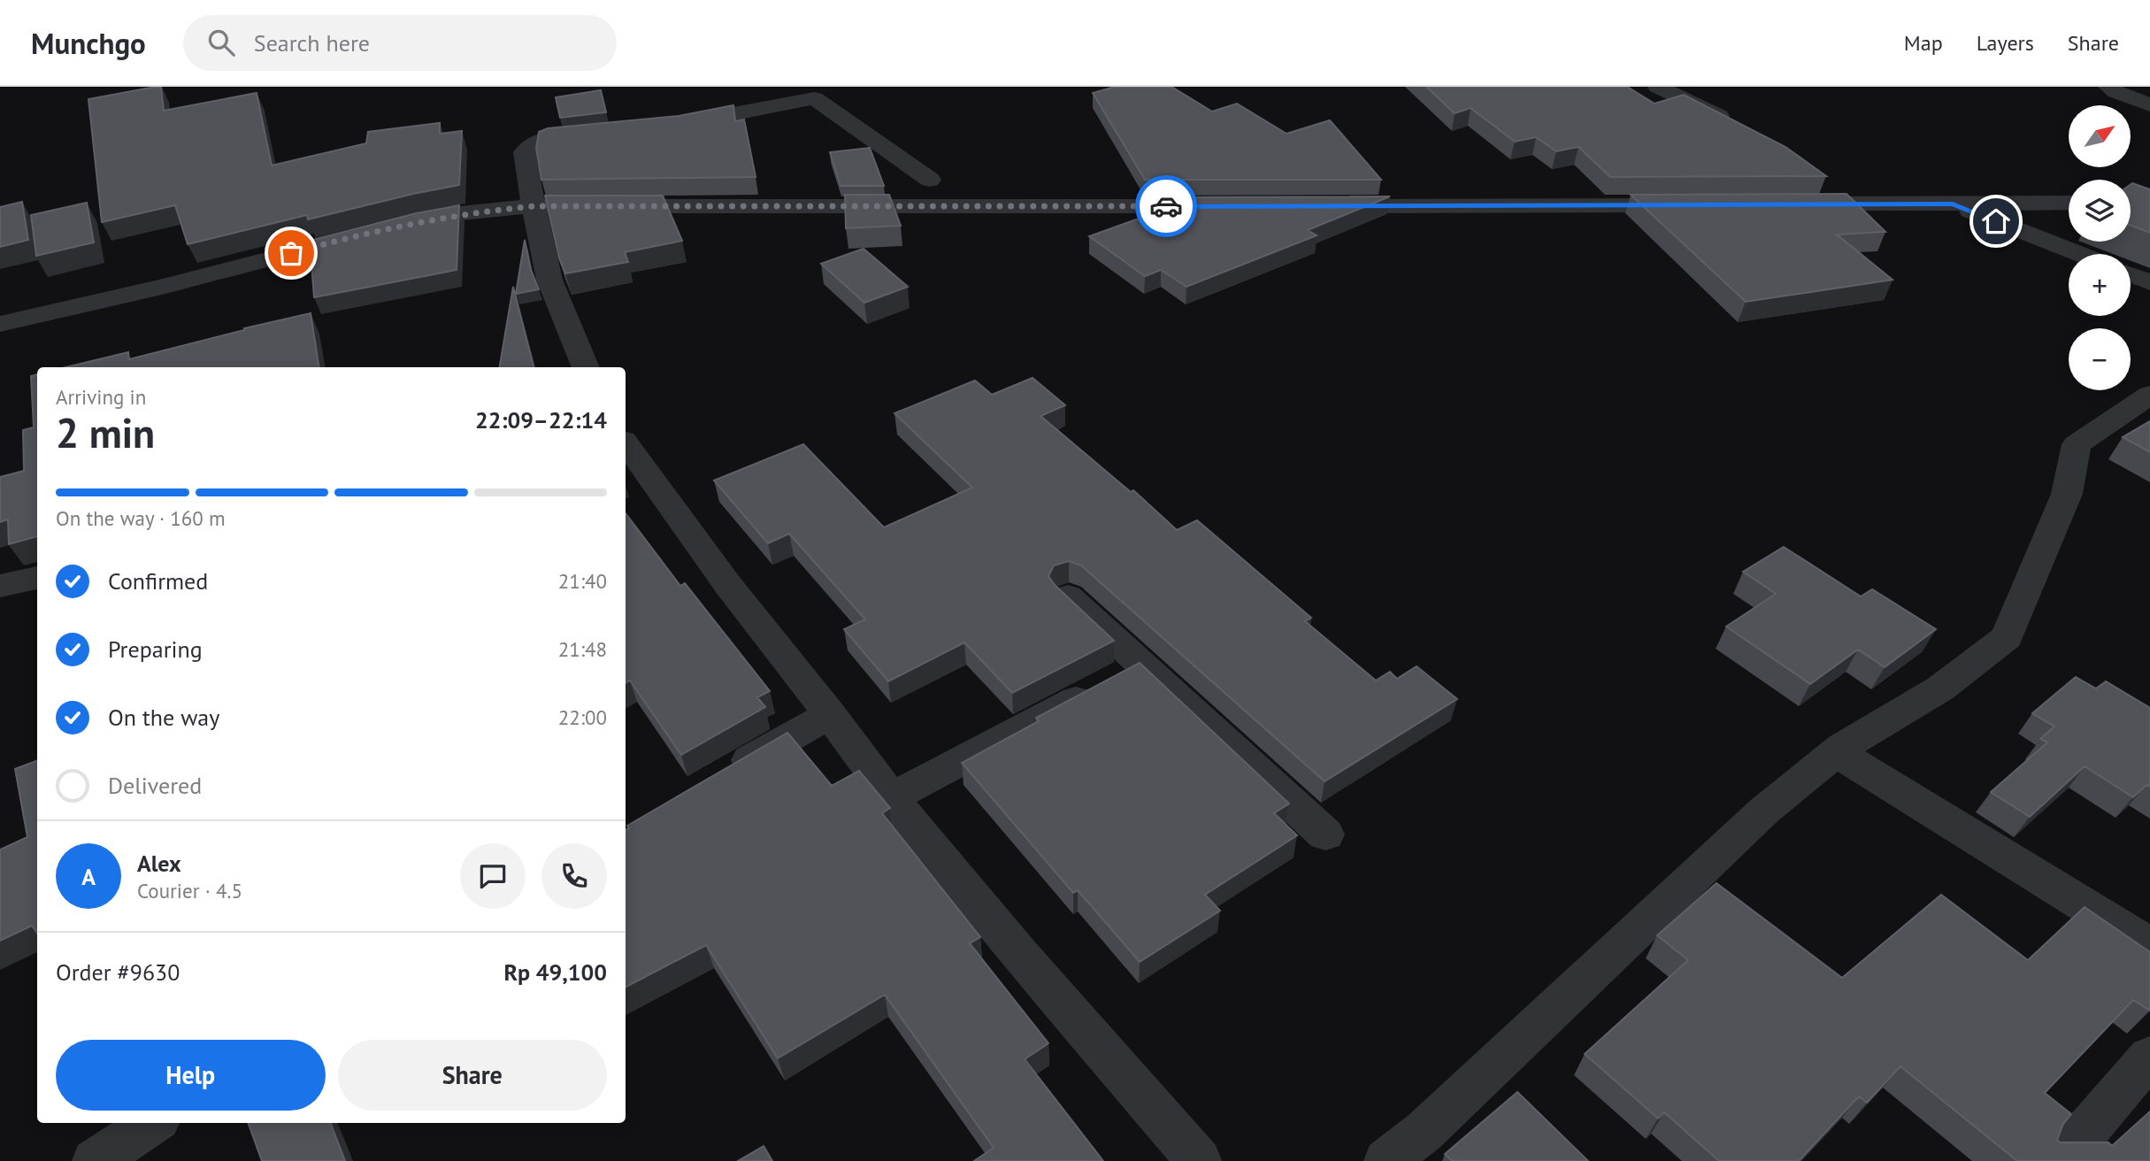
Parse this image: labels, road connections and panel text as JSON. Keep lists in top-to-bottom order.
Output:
{
  "north": "top right",
  "page": {
    "header": "Munchgo",
    "search": "Search here",
    "nav": ["Map", "Layers", "Share"],
    "map_buttons": ["+", "−"],
    "heading": ["2 min", "Arriving in", "22:09–22:14"],
    "panel": [
      "Alex",
      "Courier · 4.5",
      "Order #9630",
      "Rp 49,100"
    ],
    "bar": "On the way · 160 m",
    "list": [
      ["Confirmed", "21:40"],
      ["Preparing", "21:48"],
      ["On the way", "22:00"],
      "Delivered"
    ],
    "round": "A",
    "buttons": ["Help", "Share"]
  }
}
